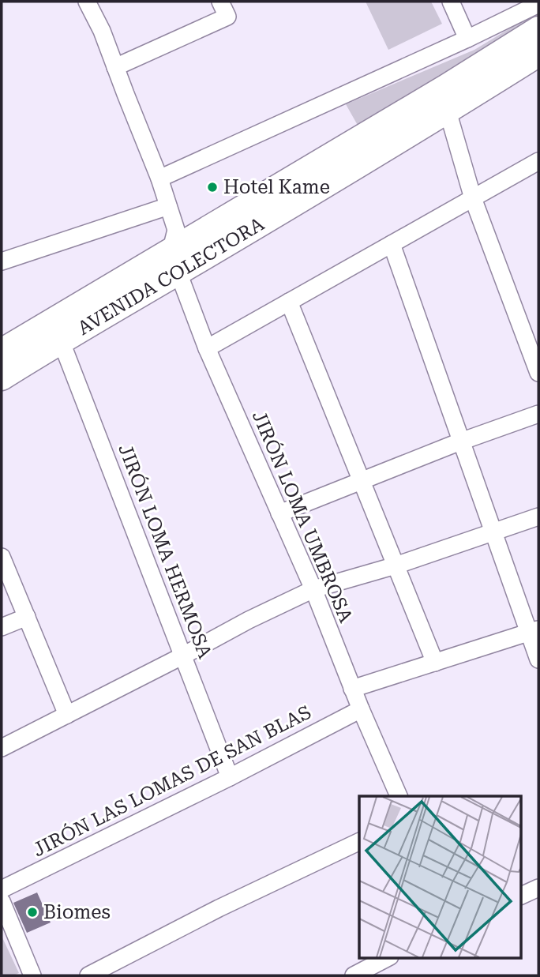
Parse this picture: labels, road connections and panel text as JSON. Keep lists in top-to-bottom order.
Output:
{
  "streets": {
    "street": [
      "AVENIDA COLECTORA",
      "JIRÓN LOMA UMBROSA",
      "JIRÓN LOMA HERMOSA",
      "JIRÓN LAS LOMAS DE SAN BLAS"
    ]
  },
  "crossings": [
    ["AVENIDA COLECTORA", "JIRÓN LOMA UMBROSA"],
    ["AVENIDA COLECTORA", "JIRÓN LOMA HERMOSA"],
    ["JIRÓN LOMA UMBROSA", "JIRÓN LAS LOMAS DE SAN BLAS"],
    ["JIRÓN LOMA HERMOSA", "JIRÓN LAS LOMAS DE SAN BLAS"]
  ],
  "places": ["Hotel Kame", "Biomes"]
}
